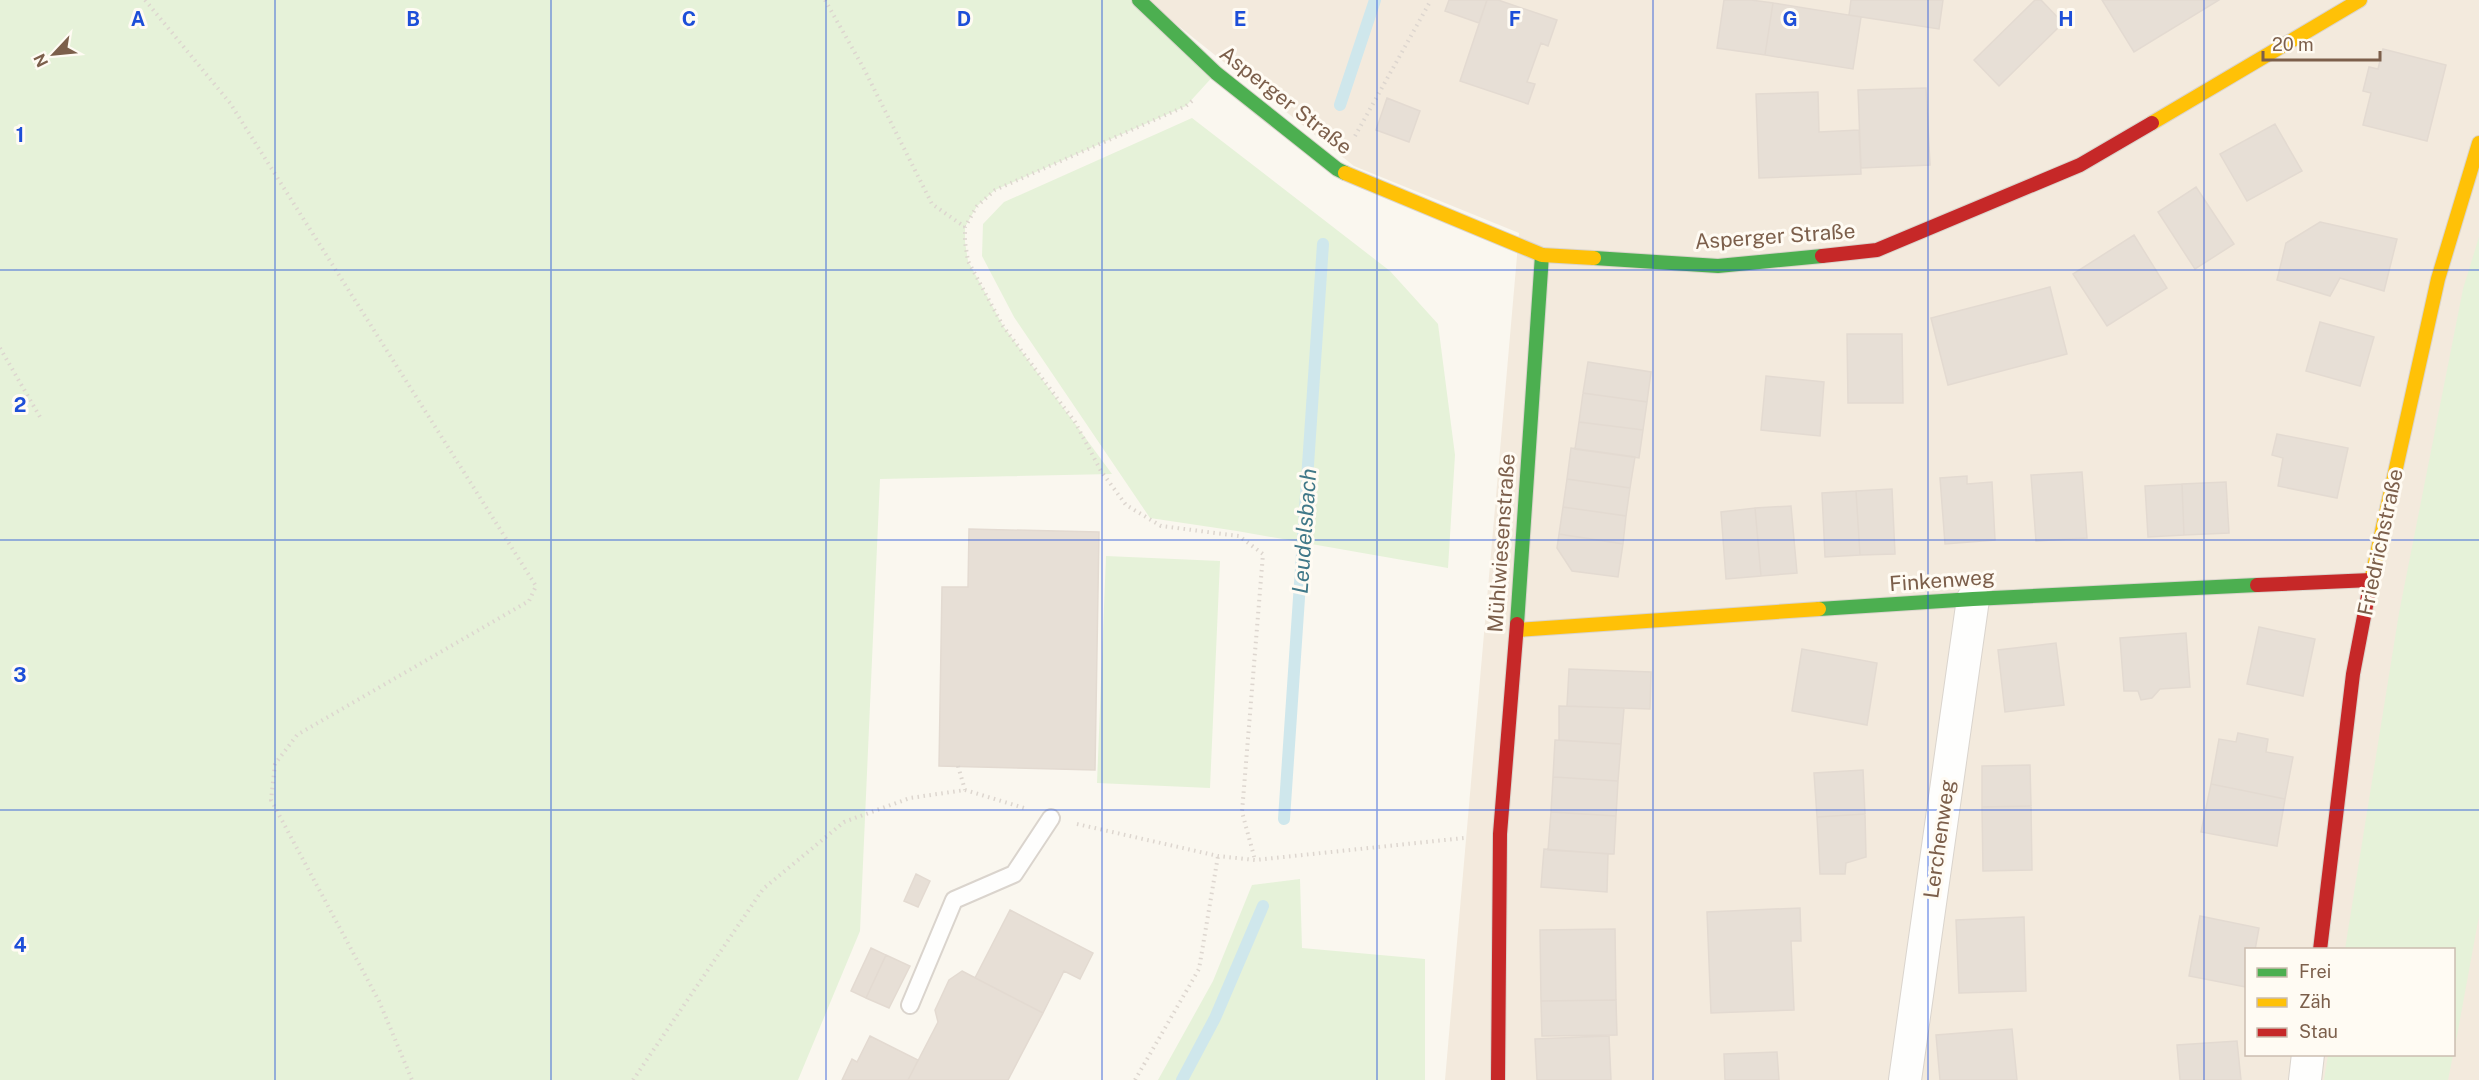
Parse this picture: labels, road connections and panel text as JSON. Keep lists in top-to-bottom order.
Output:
{
  "streets": {
    "street": [
      "Asperger Straße",
      "Friedrichstraße",
      "Mühlwiesenstraße",
      "Finkenweg",
      "Lerchenweg"
    ]
  },
  "crossings": [
    ["Asperger Straße", "Mühlwiesenstraße"],
    ["Friedrichstraße", "Finkenweg"],
    ["Mühlwiesenstraße", "Finkenweg"],
    ["Finkenweg", "Lerchenweg"]
  ],
  "water": ["Leudelsbach"],
  "legend": ["Frei", "Zäh", "Stau"],
  "scale_bar": "20 m",
  "north": "bottom left",
  "grid": {
    "columns": [
      "A",
      "B",
      "C",
      "D",
      "E",
      "F",
      "G",
      "H"
    ],
    "rows": [
      "1",
      "2",
      "3",
      "4"
    ]
  }
}
